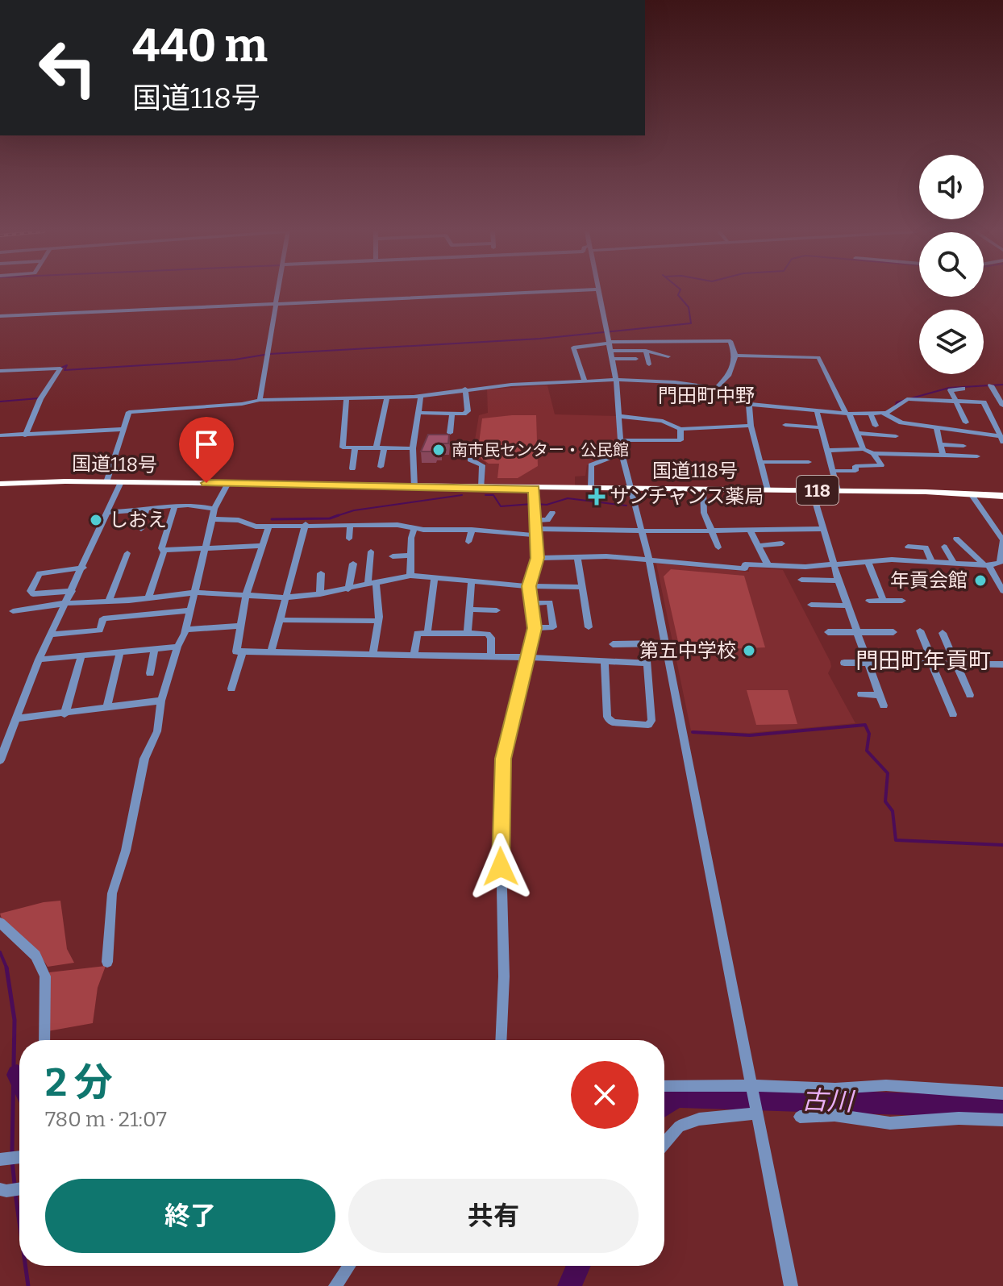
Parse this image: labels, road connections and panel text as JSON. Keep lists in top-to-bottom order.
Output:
{
  "streets": {
    "highway": ["国道118号", "118"]
  },
  "districts": ["門田町中野", "門田町年貢町"],
  "water": ["古川"],
  "places": {
    "other": [
      "南市民センター・公民館",
      "しおえ",
      "年貢会館",
      "第五中学校"
    ],
    "health": ["サンチャンス薬局"]
  },
  "page": {
    "turn": ["440 m", "国道118号"],
    "heading": ["2 分", "780 m · 21:07"],
    "buttons": ["終了", "共有"]
  }
}
